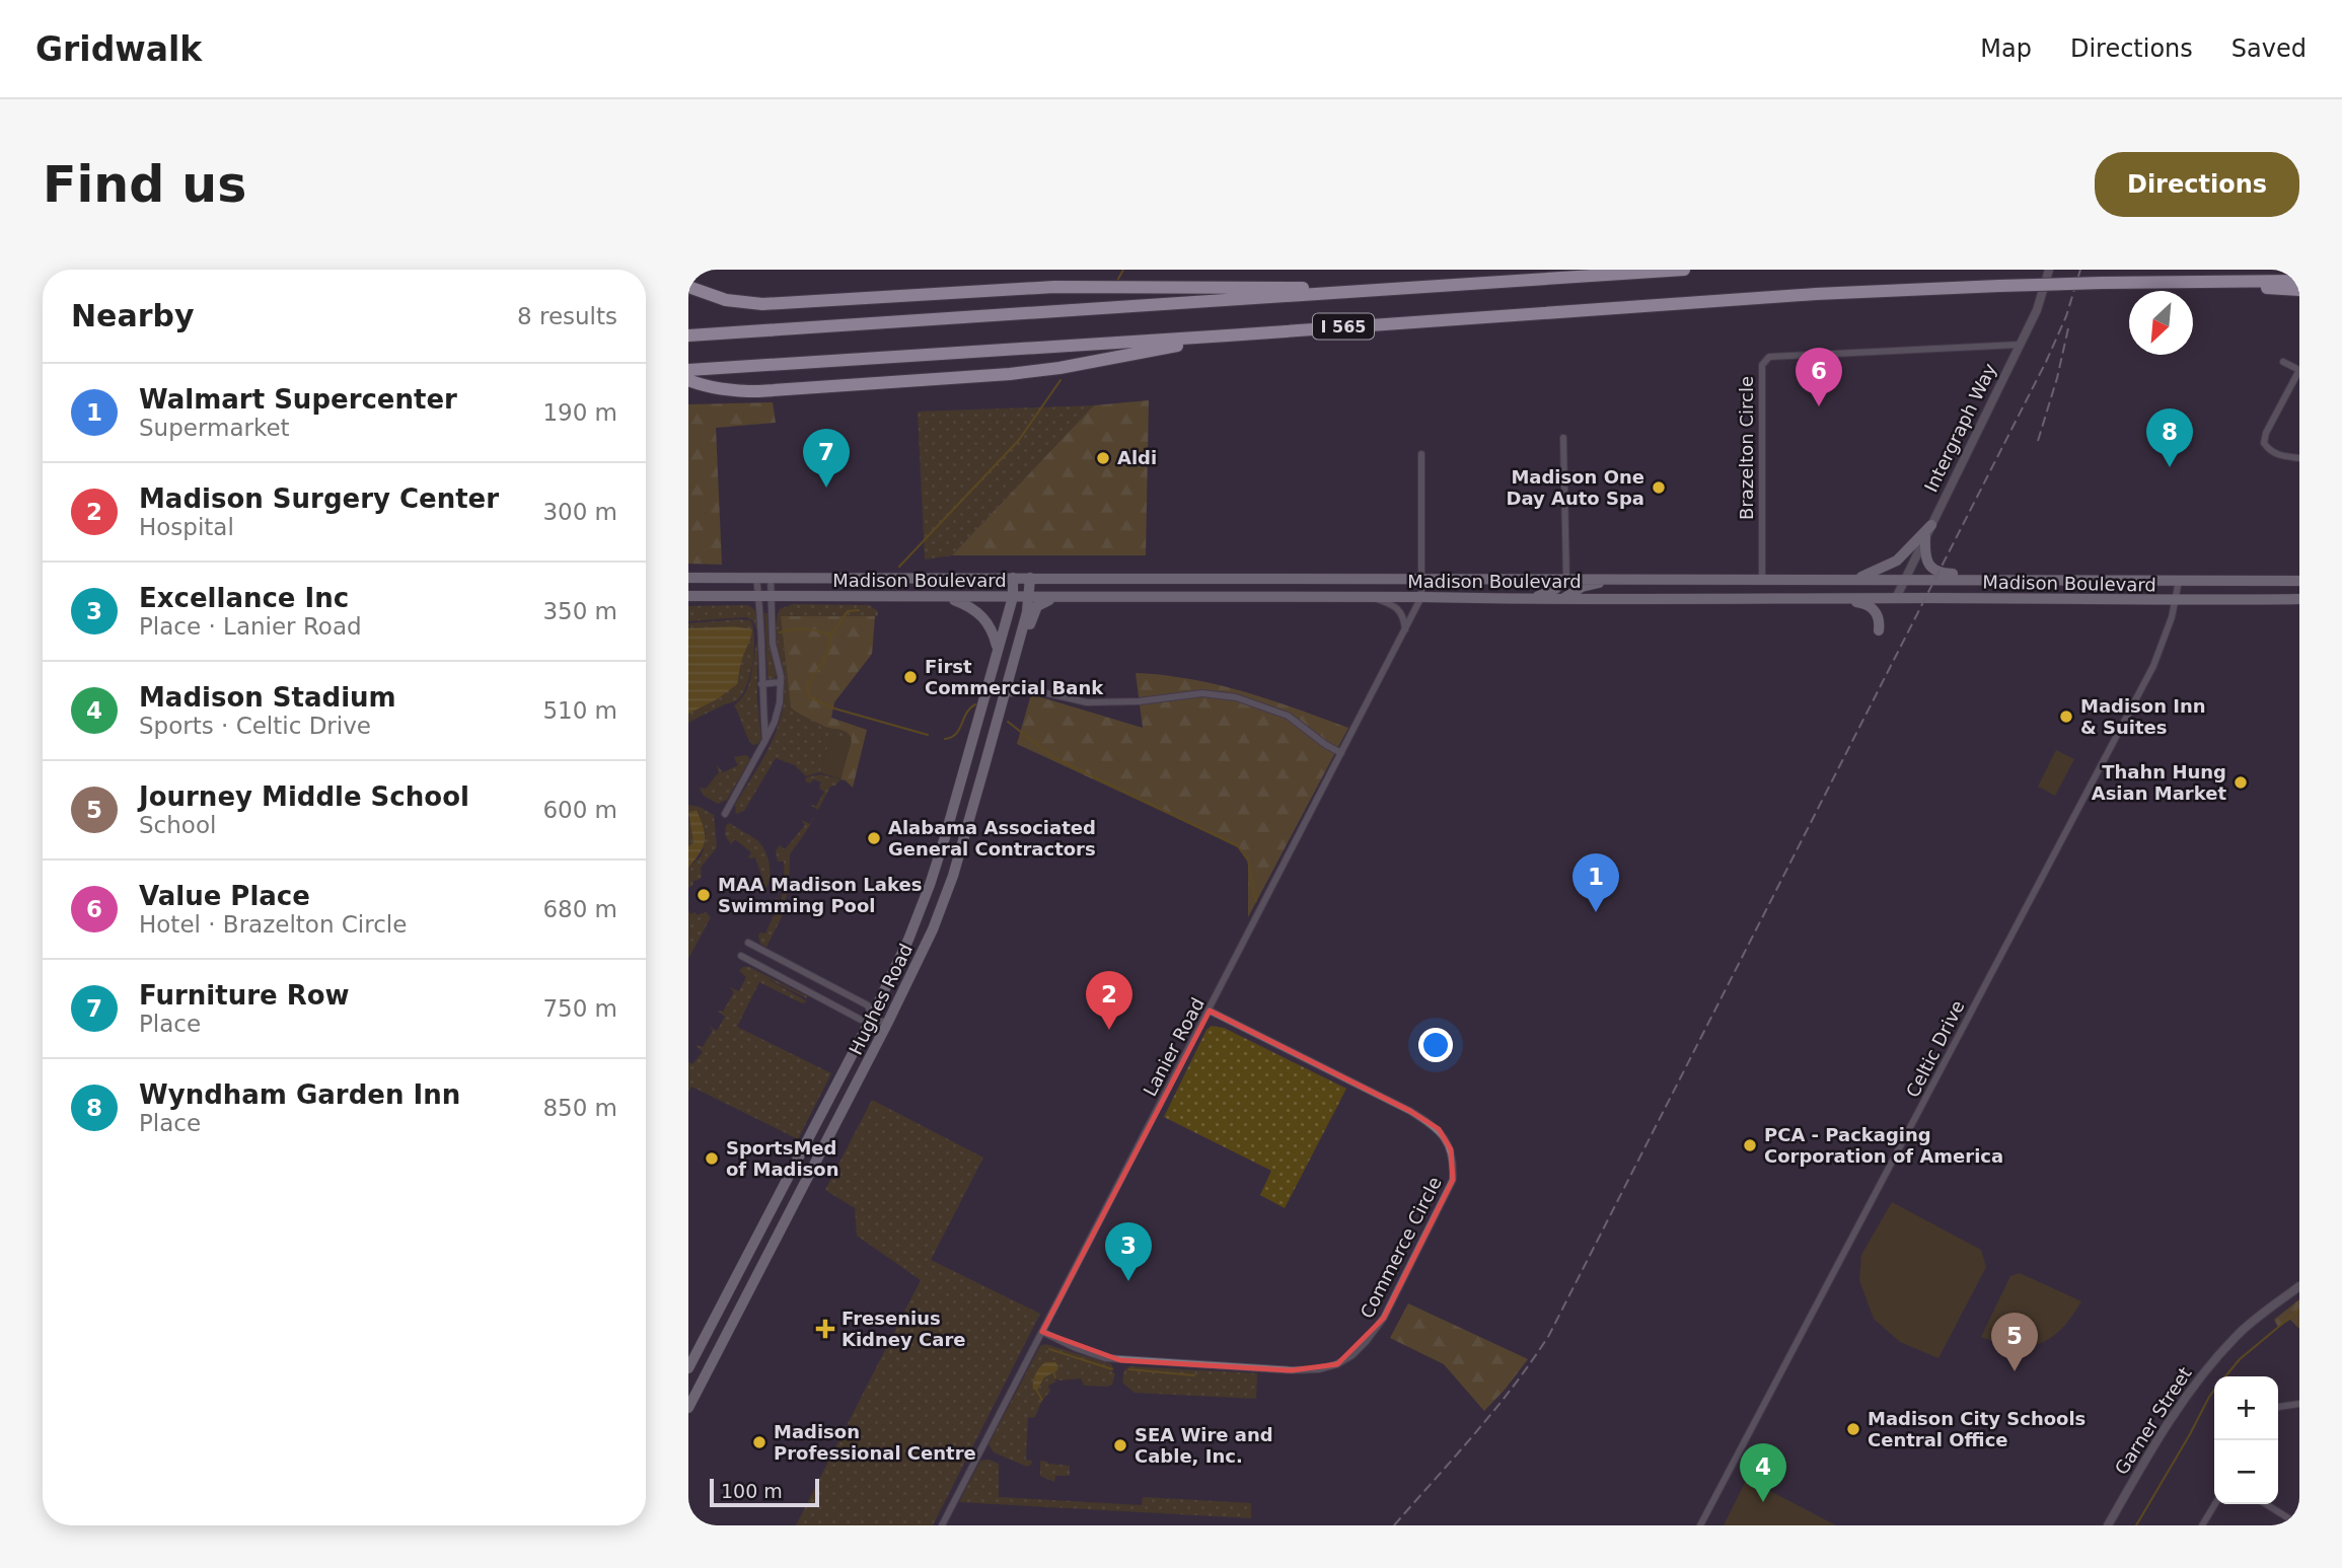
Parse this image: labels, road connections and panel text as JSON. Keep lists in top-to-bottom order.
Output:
{
  "streets": {
    "highway": ["I 565"],
    "main road": ["Madison Boulevard", "Hughes Road"],
    "street": [
      "Intergraph Way",
      "Brazelton Circle",
      "Lanier Road",
      "Celtic Drive",
      "Commerce Circle",
      "Garner Street"
    ]
  },
  "crossings": [
    ["Intergraph Way", "Brazelton Circle"],
    ["Intergraph Way", "Madison Boulevard"],
    ["Brazelton Circle", "Madison Boulevard"],
    ["Madison Boulevard", "Hughes Road"],
    ["Madison Boulevard", "Lanier Road"],
    ["Madison Boulevard", "Celtic Drive"],
    ["Lanier Road", "Commerce Circle"]
  ],
  "places": {
    "other": [
      "Aldi",
      "Madison One Day Auto Spa",
      "First Commercial Bank",
      "Madison Inn & Suites",
      "Thahn Hung Asian Market",
      "Alabama Associated General Contractors",
      "MAA Madison Lakes Swimming Pool",
      "PCA - Packaging Corporation of America",
      "SportsMed of Madison",
      "Madison City Schools Central Office",
      "Madison Professional Centre",
      "SEA Wire and Cable, Inc."
    ],
    "health": ["Fresenius Kidney Care"]
  },
  "scale_bar": "100 m",
  "north": "bottom left",
  "page": {
    "header": "Gridwalk",
    "nav": ["Map", "Directions", "Saved"],
    "buttons": "Directions",
    "title": "Find us",
    "heading": ["Nearby", "8 results"],
    "pins": [
      "6",
      "8",
      "7",
      "1",
      "2",
      "3",
      "5",
      "4"
    ],
    "list": [
      {
        "mark": "1",
        "name": "Walmart Supercenter",
        "note": "Supermarket",
        "value": "190 m"
      },
      {
        "mark": "2",
        "name": "Madison Surgery Center",
        "note": "Hospital",
        "value": "300 m"
      },
      {
        "mark": "3",
        "name": "Excellance Inc",
        "note": "Place · Lanier Road",
        "value": "350 m"
      },
      {
        "mark": "4",
        "name": "Madison Stadium",
        "note": "Sports · Celtic Drive",
        "value": "510 m"
      },
      {
        "mark": "5",
        "name": "Journey Middle School",
        "note": "School",
        "value": "600 m"
      },
      {
        "mark": "6",
        "name": "Value Place",
        "note": "Hotel · Brazelton Circle",
        "value": "680 m"
      },
      {
        "mark": "7",
        "name": "Furniture Row",
        "note": "Place",
        "value": "750 m"
      },
      {
        "mark": "8",
        "name": "Wyndham Garden Inn",
        "note": "Place",
        "value": "850 m"
      }
    ],
    "map_buttons": ["+", "−"],
    "scale": "100 m"
  }
}
